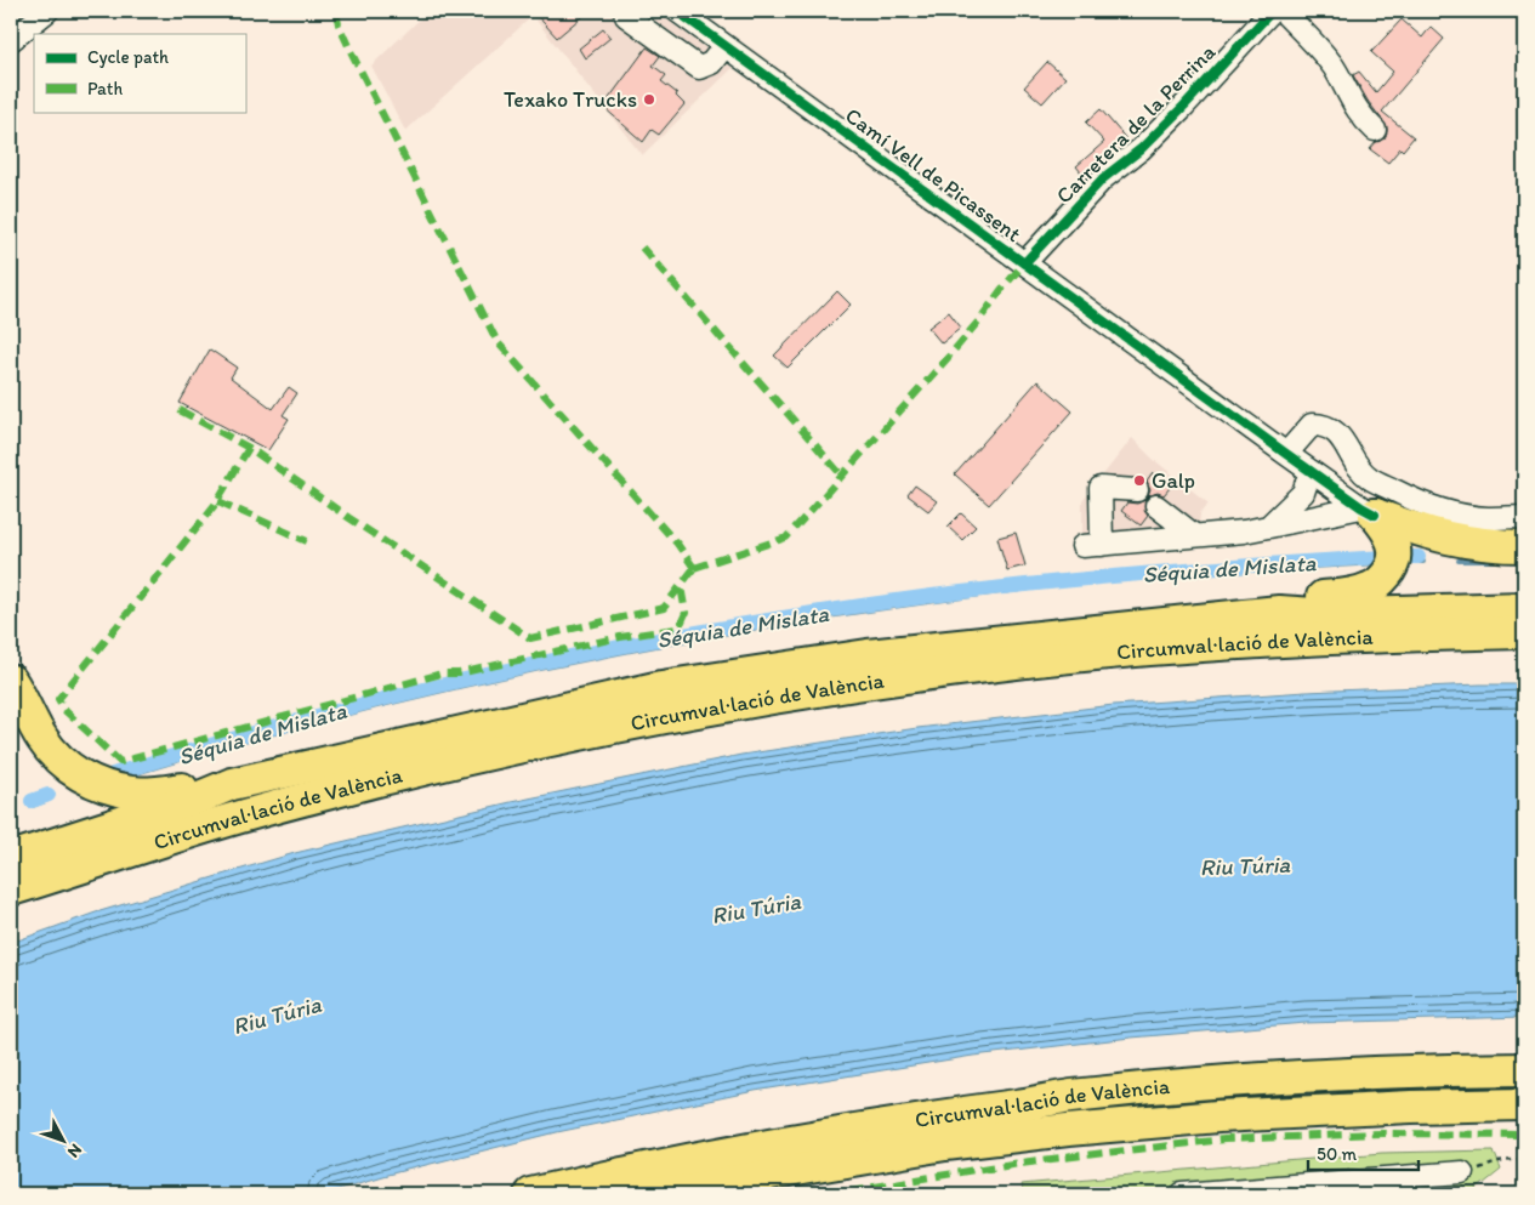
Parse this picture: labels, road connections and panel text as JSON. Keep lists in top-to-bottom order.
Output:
{
  "streets": {
    "highway": ["Circumval·lació de València"],
    "street": ["Carretera de la Perrina", "Camí Vell de Picassent"]
  },
  "crossings": [
    ["Carretera de la Perrina", "Camí Vell de Picassent"]
  ],
  "water": ["Séquia de Mislata", "Riu Túria"],
  "places": ["Texako Trucks", "Galp"],
  "legend": ["Cycle path", "Path"],
  "scale_bar": "50 m",
  "north": "bottom right"
}
